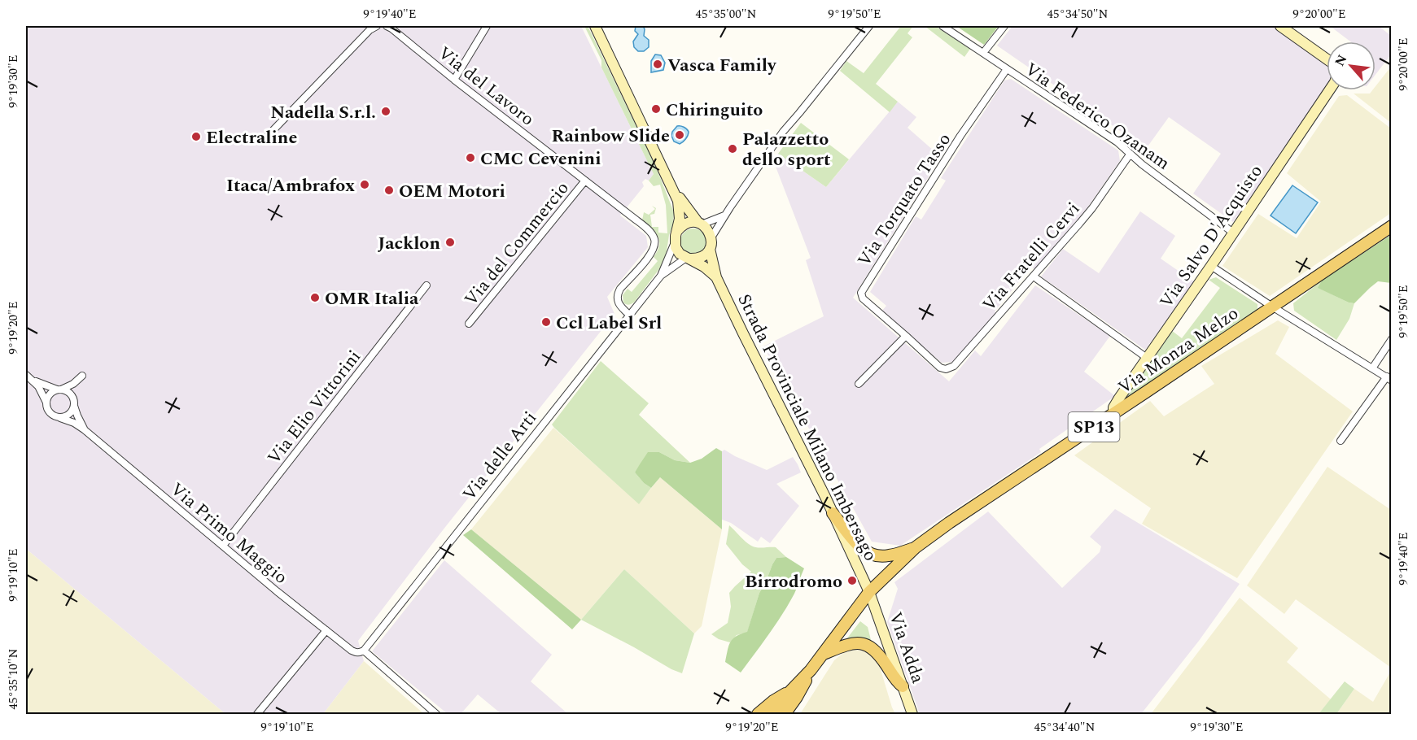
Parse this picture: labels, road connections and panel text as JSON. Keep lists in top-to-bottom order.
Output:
{
  "streets": {
    "main road": [
      "Via Salvo D'Acquisto",
      "Via Monza Melzo",
      "Strada Provinciale Milano Imbersago",
      "SP13",
      "Via Adda"
    ],
    "street": [
      "Via del Lavoro",
      "Via Federico Ozanam",
      "Via Torquato Tasso",
      "Via del Commercio",
      "Via Fratelli Cervi",
      "Via Elio Vittorini",
      "Via delle Arti",
      "Via Primo Maggio"
    ]
  },
  "crossings": [
    ["Via del Lavoro", "Via del Commercio"],
    ["Via del Lavoro", "Via delle Arti"],
    ["Via Federico Ozanam", "Via Torquato Tasso"],
    ["Via Federico Ozanam", "Via Salvo D'Acquisto"],
    ["Via Federico Ozanam", "Via Fratelli Cervi"],
    ["Via Torquato Tasso", "Via Fratelli Cervi"],
    ["Via Salvo D'Acquisto", "Via Monza Melzo"],
    ["Via Monza Melzo", "Strada Provinciale Milano Imbersago"],
    ["Via Monza Melzo", "SP13"],
    ["Via Monza Melzo", "Via Adda"],
    ["Via Elio Vittorini", "Via Primo Maggio"],
    ["Strada Provinciale Milano Imbersago", "SP13"],
    ["Strada Provinciale Milano Imbersago", "Via delle Arti"],
    ["Strada Provinciale Milano Imbersago", "Via Adda"],
    ["SP13", "Via Adda"],
    ["Via delle Arti", "Via Primo Maggio"]
  ],
  "places": [
    "Vasca Family",
    "Chiringuito",
    "Nadella S.r.l.",
    "Rainbow Slide",
    "Electraline",
    "Palazzetto dello sport",
    "CMC Cevenini",
    "Itaca/Ambrafox",
    "OEM Motori",
    "Jacklon",
    "OMR Italia",
    "Ccl Label Srl",
    "Birrodromo"
  ],
  "north": "top left",
  "coordinates": [
    "9°19'40\"E",
    "45°35'00\"N",
    "9°19'50\"E",
    "45°34'50\"N",
    "9°20'00\"E",
    "9°19'30\"E",
    "9°19'20\"E",
    "9°19'10\"E",
    "45°35'10\"N",
    "45°34'40\"N"
  ]
}
